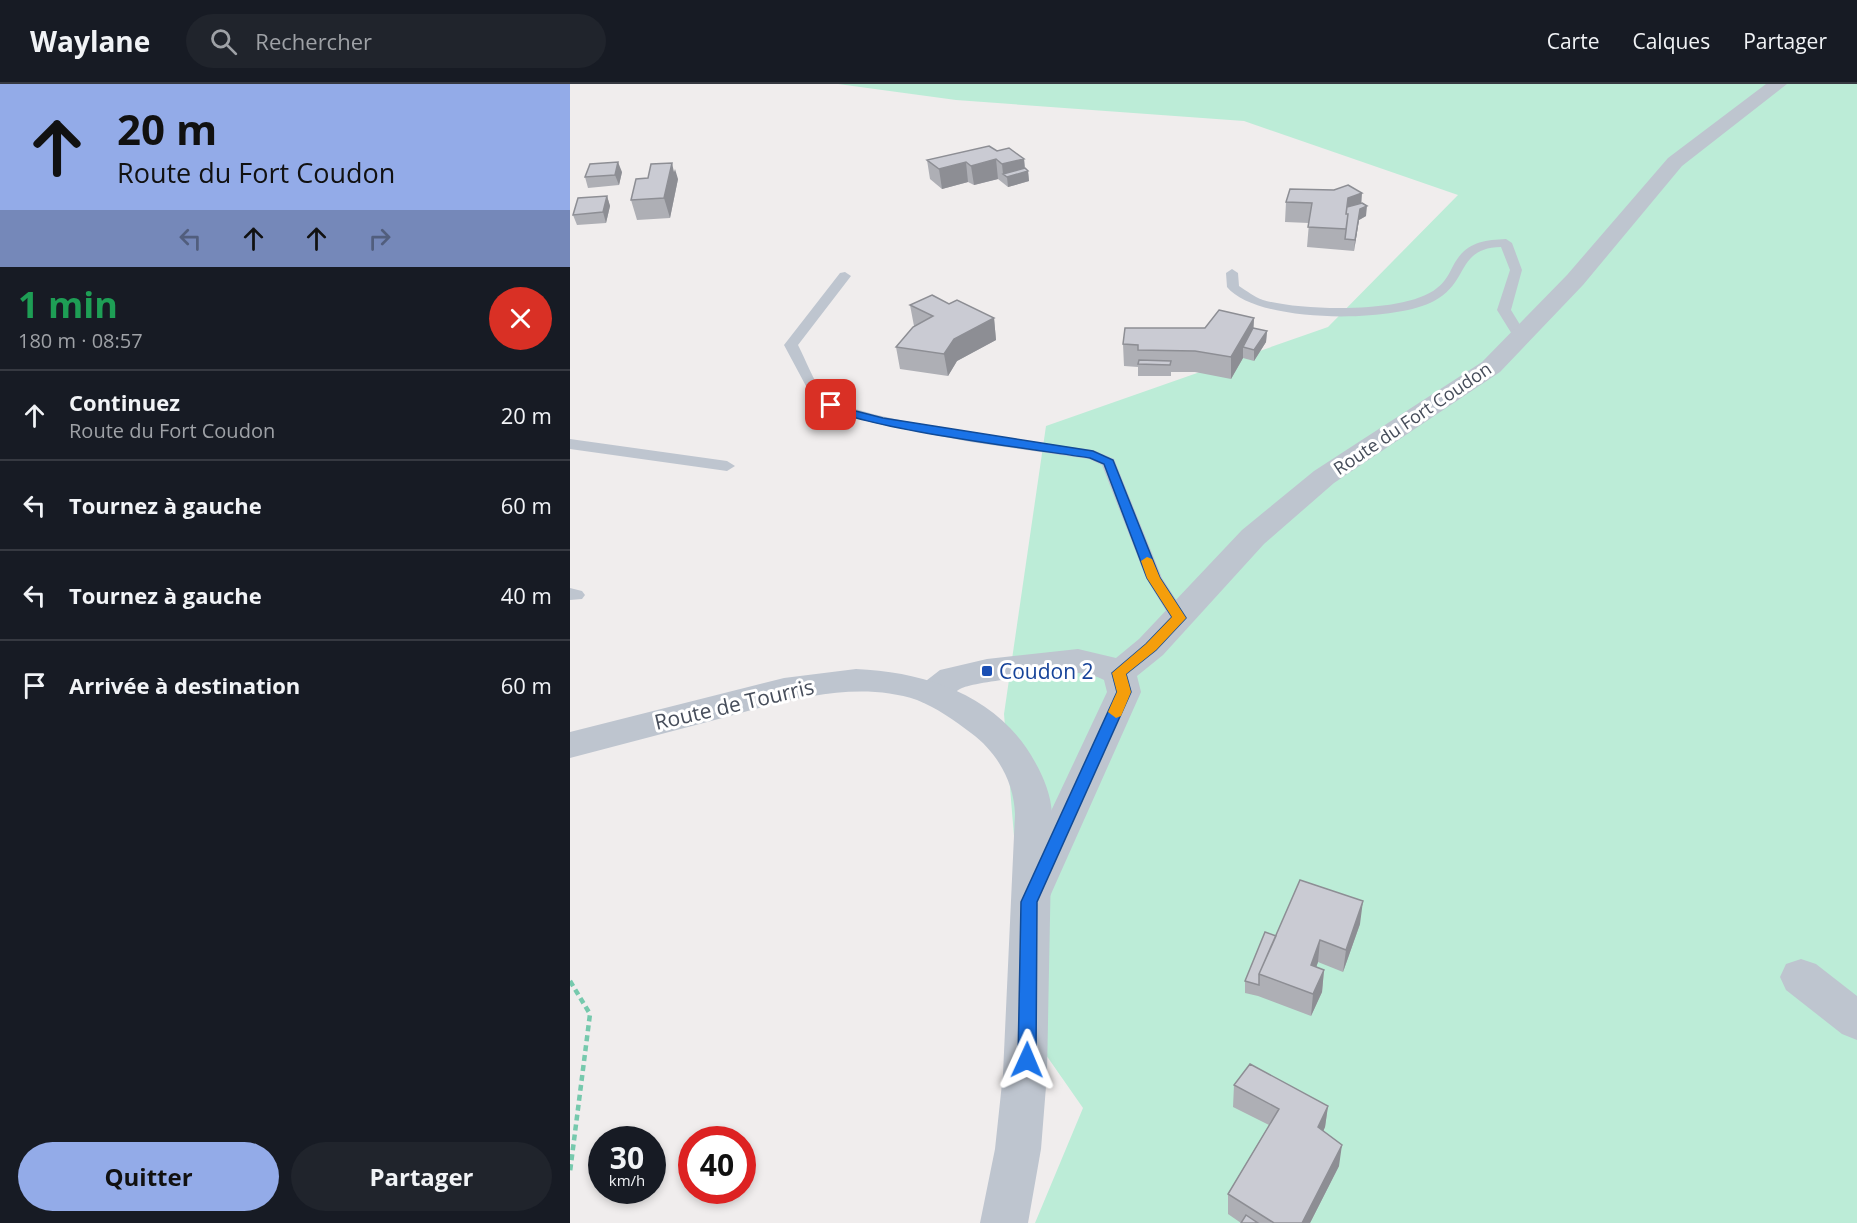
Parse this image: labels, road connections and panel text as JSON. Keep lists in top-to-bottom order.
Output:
{
  "streets": {
    "street": ["Route du Fort Coudon", "Route de Tourris"]
  },
  "places": {
    "transit": ["Coudon 2"]
  },
  "page": {
    "header": "Waylane",
    "search": "Rechercher",
    "nav": ["Carte", "Calques", "Partager"],
    "turn": ["20 m", "Route du Fort Coudon"],
    "heading": ["1 min", "180 m · 08:57"],
    "list": [
      {
        "name": "Continuez",
        "note": "Route du Fort Coudon",
        "value": "20 m"
      },
      {
        "name": "Tournez à gauche",
        "value": "60 m"
      },
      {
        "name": "Tournez à gauche",
        "value": "40 m"
      },
      {
        "name": "Arrivée à destination",
        "value": "60 m"
      }
    ],
    "speed": "30 km/h",
    "limit": "40",
    "buttons": ["Quitter", "Partager"]
  }
}
